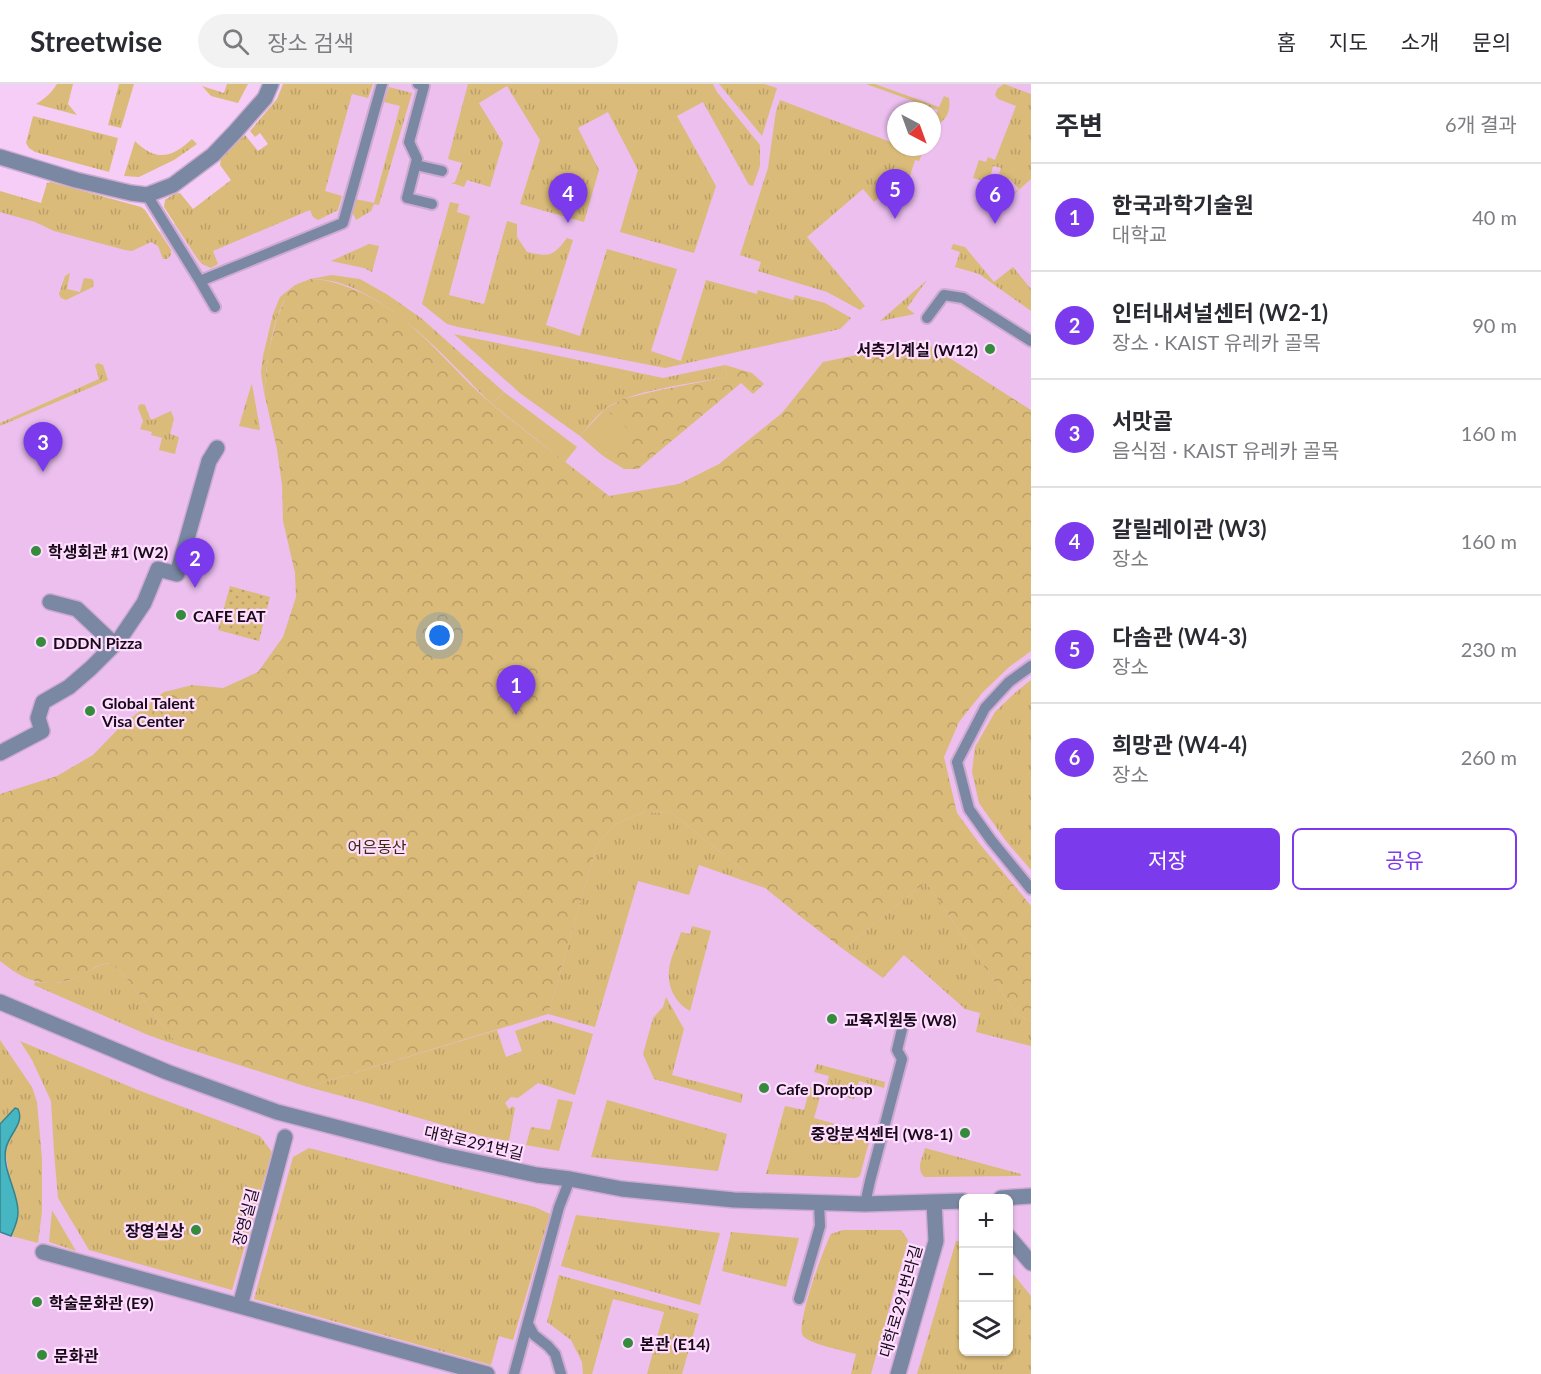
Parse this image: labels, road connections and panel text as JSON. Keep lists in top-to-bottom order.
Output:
{
  "streets": {
    "street": ["대학로291번길", "장영실길", "대학로291번라길"]
  },
  "crossings": [
    ["대학로291번길", "대학로291번라길"]
  ],
  "parks": ["어은동산"],
  "places": [
    "서측기계실 (W12)",
    "학생회관 #1 (W2)",
    "CAFE EAT",
    "DDDN Pizza",
    "Global Talent Visa Center",
    "교육지원동 (W8)",
    "Cafe Droptop",
    "중앙분석센터 (W8-1)",
    "장영실상",
    "학술문화관 (E9)",
    "본관 (E14)",
    "문화관"
  ],
  "north": "bottom right",
  "page": {
    "header": "Streetwise",
    "search": "장소 검색",
    "nav": [
      "홈",
      "지도",
      "소개",
      "문의"
    ],
    "heading": ["주변", "6개 결과"],
    "list": [
      {
        "mark": "1",
        "name": "한국과학기술원",
        "note": "대학교",
        "value": "40 m"
      },
      {
        "mark": "2",
        "name": "인터내셔널센터 (W2-1)",
        "note": "장소 · KAIST 유레카 골목",
        "value": "90 m"
      },
      {
        "mark": "3",
        "name": "서맛골",
        "note": "음식점 · KAIST 유레카 골목",
        "value": "160 m"
      },
      {
        "mark": "4",
        "name": "갈릴레이관 (W3)",
        "note": "장소",
        "value": "160 m"
      },
      {
        "mark": "5",
        "name": "다솜관 (W4-3)",
        "note": "장소",
        "value": "230 m"
      },
      {
        "mark": "6",
        "name": "희망관 (W4-4)",
        "note": "장소",
        "value": "260 m"
      }
    ],
    "pins": [
      "5",
      "4",
      "6",
      "3",
      "2",
      "1"
    ],
    "buttons": ["저장", "공유"],
    "map_buttons": ["+", "−"]
  }
}
